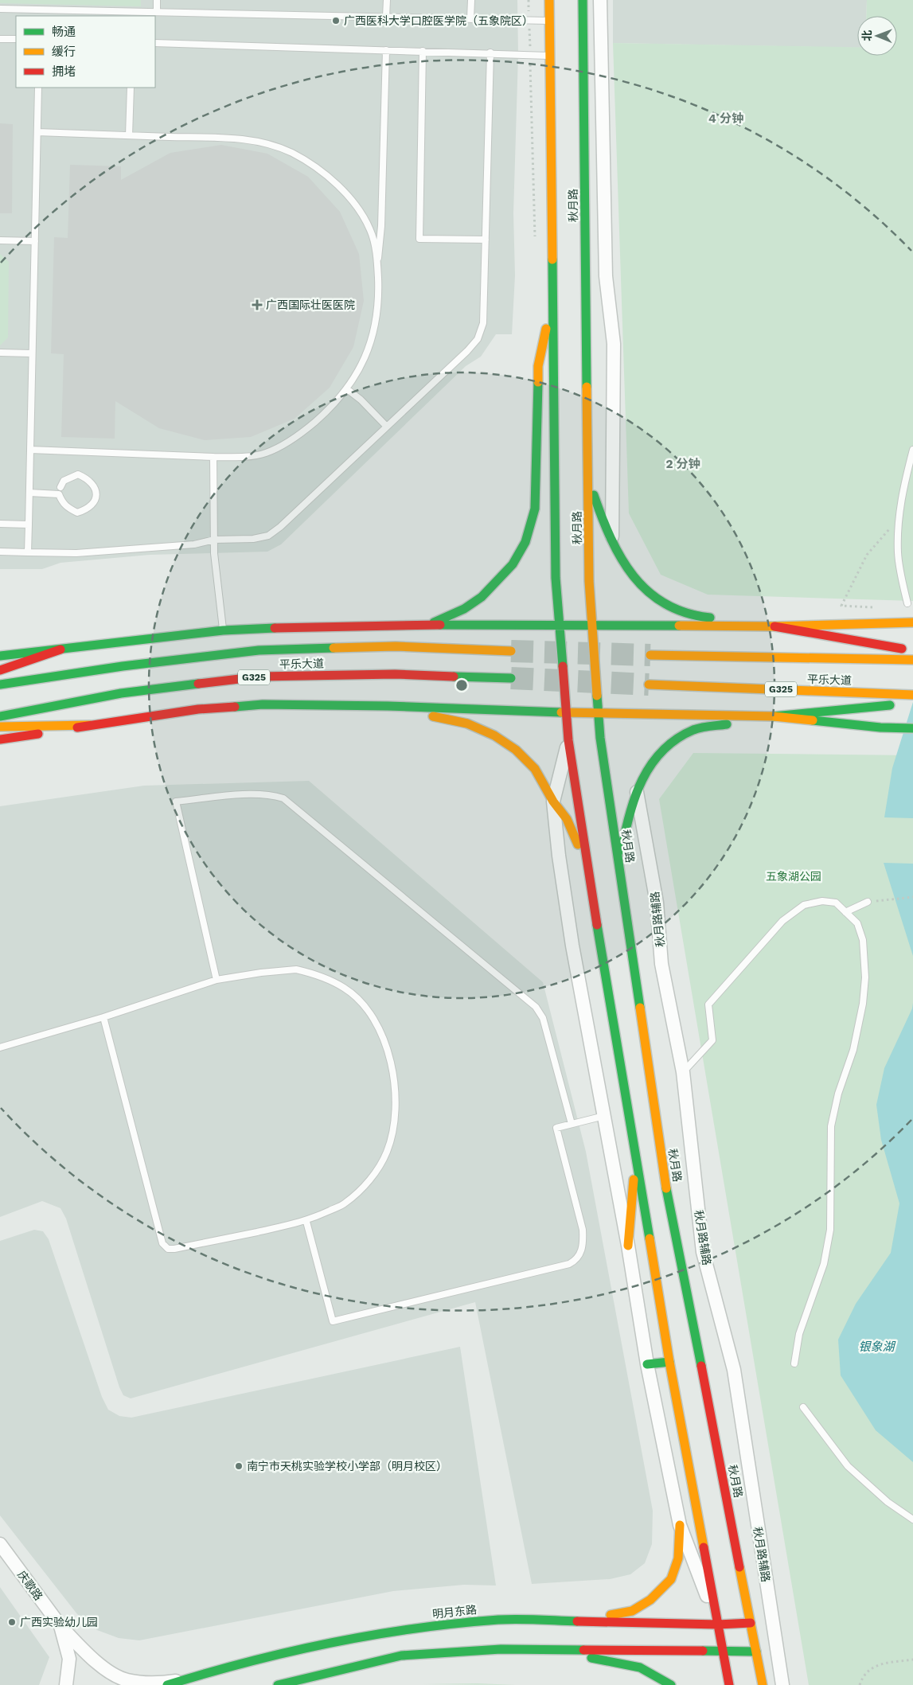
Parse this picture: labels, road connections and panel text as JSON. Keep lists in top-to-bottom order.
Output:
{
  "streets": {
    "main road": [
      "秋月路",
      "平乐大道",
      "G325",
      "明月东路"
    ],
    "street": ["秋月路辅路", "庆歌路"]
  },
  "crossings": [
    ["秋月路", "明月东路"]
  ],
  "water": ["银象湖"],
  "parks": ["五象湖公园"],
  "places": {
    "other": ["广西医科大学口腔医学院（五象院区）", "南宁市天桃实验学校小学部（明月校区）", "广西实验幼儿园"],
    "health": ["广西国际壮医医院"]
  },
  "legend": ["畅通", "缓行", "拥堵"],
  "north": "left",
  "rings": ["4 分钟", "2 分钟"]
}
